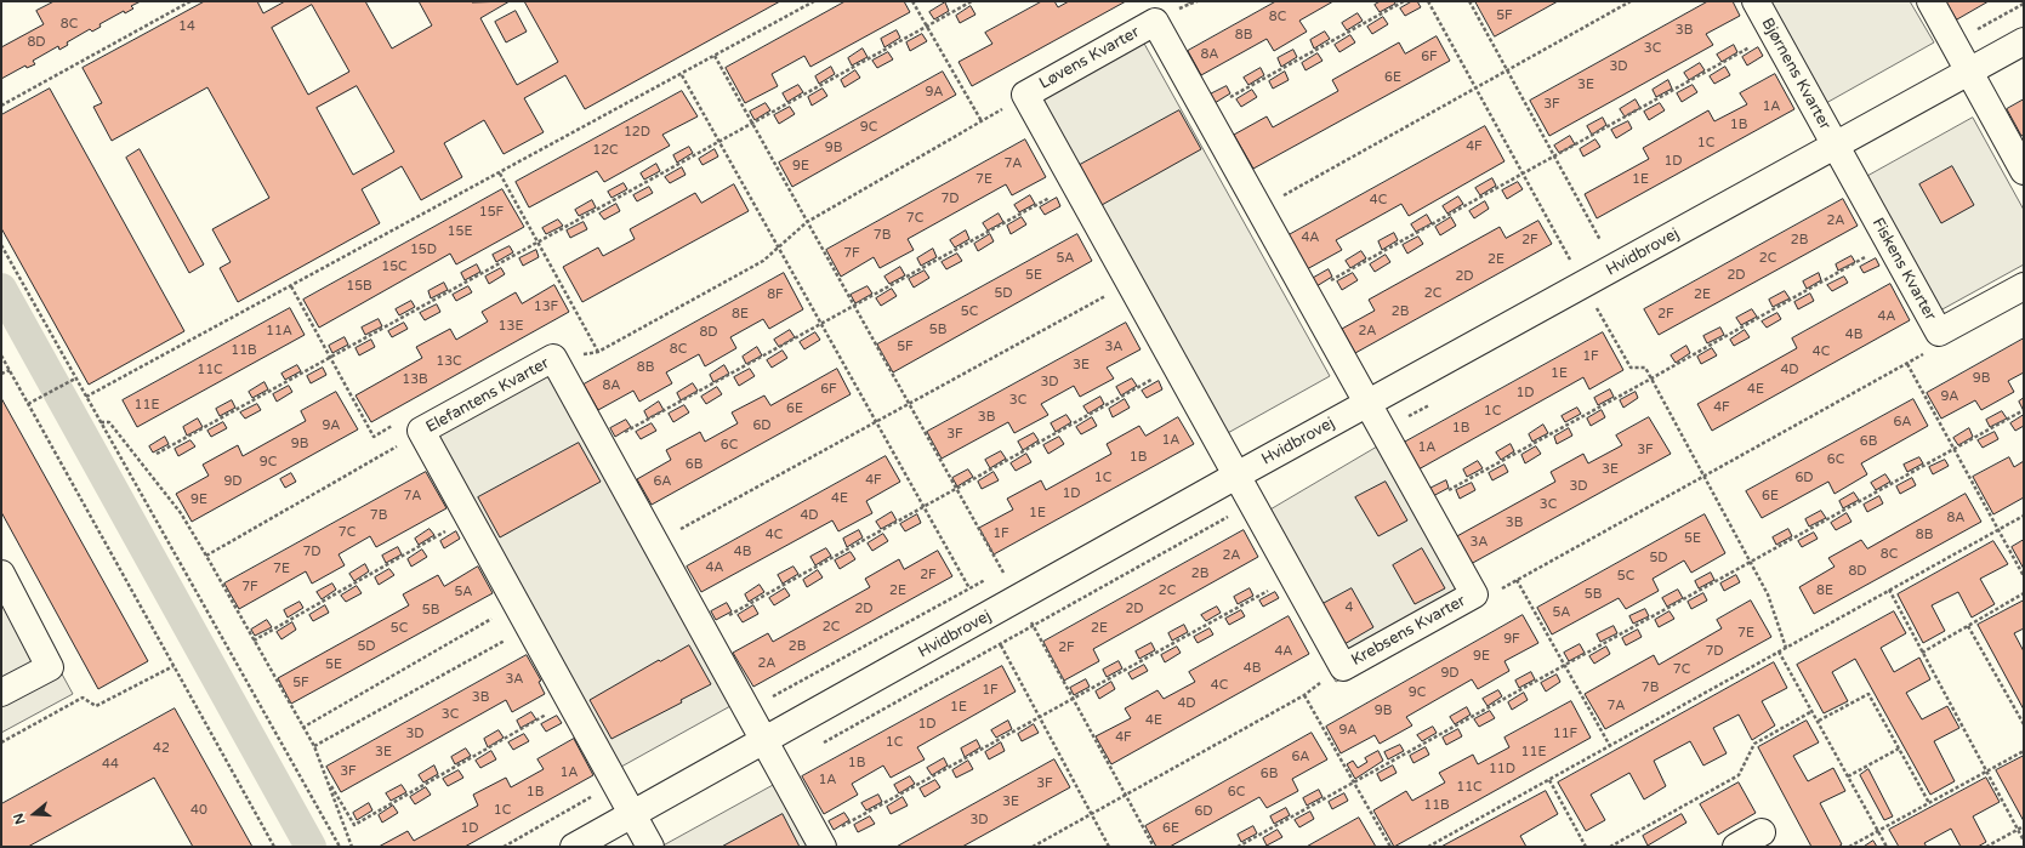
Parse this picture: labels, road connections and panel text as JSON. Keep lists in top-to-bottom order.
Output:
{
  "streets": {
    "street": [
      "Løvens Kvarter",
      "Bjørnens Kvarter",
      "Hvidbrovej",
      "Fiskens Kvarter",
      "Elefantens Kvarter",
      "Krebsens Kvarter"
    ]
  },
  "crossings": [
    ["Løvens Kvarter", "Hvidbrovej"],
    ["Løvens Kvarter", "Krebsens Kvarter"],
    ["Bjørnens Kvarter", "Hvidbrovej"],
    ["Bjørnens Kvarter", "Fiskens Kvarter"],
    ["Hvidbrovej", "Fiskens Kvarter"],
    ["Hvidbrovej", "Elefantens Kvarter"],
    ["Hvidbrovej", "Krebsens Kvarter"]
  ],
  "house_numbers": [
    "5F",
    "8C",
    "8C",
    "14",
    "3B",
    "8B",
    "8D",
    "3C",
    "8A",
    "6F",
    "3D",
    "6E",
    "3E",
    "9A",
    "3F",
    "1A",
    "1B",
    "9C",
    "12D",
    "1C",
    "4F",
    "9B",
    "12C",
    "1D",
    "7A",
    "9E",
    "7E",
    "1E",
    "7D",
    "4C",
    "15F",
    "7C",
    "2A",
    "15E",
    "7B",
    "4A",
    "2F",
    "2B",
    "15D",
    "7F",
    "5A",
    "2C",
    "2E",
    "15C",
    "5E",
    "2D",
    "2D",
    "15B",
    "5D",
    "2C",
    "8F",
    "2E",
    "13F",
    "5C",
    "2B",
    "8E",
    "2F",
    "4A",
    "13E",
    "5B",
    "11A",
    "2A",
    "8D",
    "4B",
    "5F",
    "3A",
    "8C",
    "11B",
    "4C",
    "1F",
    "13C",
    "3E",
    "8B",
    "11C",
    "4D",
    "1E",
    "9B",
    "13B",
    "3D",
    "8A",
    "6F",
    "4E",
    "1D",
    "9A",
    "3C",
    "11E",
    "4F",
    "6E",
    "1C",
    "3B",
    "6A",
    "9A",
    "6D",
    "1B",
    "3F",
    "1A",
    "6B",
    "9B",
    "6C",
    "1A",
    "3F",
    "1B",
    "6C",
    "9C",
    "6B",
    "3E",
    "1C",
    "6D",
    "4F",
    "9D",
    "6A",
    "3D",
    "1D",
    "7A",
    "6E",
    "4E",
    "9E",
    "3C",
    "1E",
    "7B",
    "4D",
    "8A",
    "3B",
    "7C",
    "1F",
    "4C",
    "8B",
    "5E",
    "3A",
    "7D",
    "4B",
    "8C",
    "2A",
    "5D",
    "4A",
    "7E",
    "8D",
    "2B",
    "2F",
    "5C",
    "7F",
    "2E",
    "2C",
    "8E",
    "5A",
    "5B",
    "4",
    "2D",
    "2D",
    "5B",
    "5A",
    "2C",
    "5C",
    "2E",
    "7E",
    "9F",
    "5D",
    "2B",
    "2F",
    "4A",
    "7D",
    "9E",
    "2A",
    "5E",
    "4B",
    "7C",
    "9D",
    "3A",
    "5F",
    "4C",
    "7B",
    "1F",
    "9C",
    "3B",
    "4D",
    "7A",
    "1E",
    "9B",
    "3C",
    "4E",
    "1D",
    "9A",
    "3D",
    "11F",
    "4F",
    "1C",
    "42",
    "3E",
    "11E",
    "6A",
    "1B",
    "44",
    "11D",
    "3F",
    "1A",
    "6B",
    "1A",
    "3F",
    "11C",
    "1B",
    "6C",
    "3E",
    "11B",
    "40",
    "1C",
    "6D",
    "3D",
    "1D",
    "6E"
  ],
  "north": "left"
}
